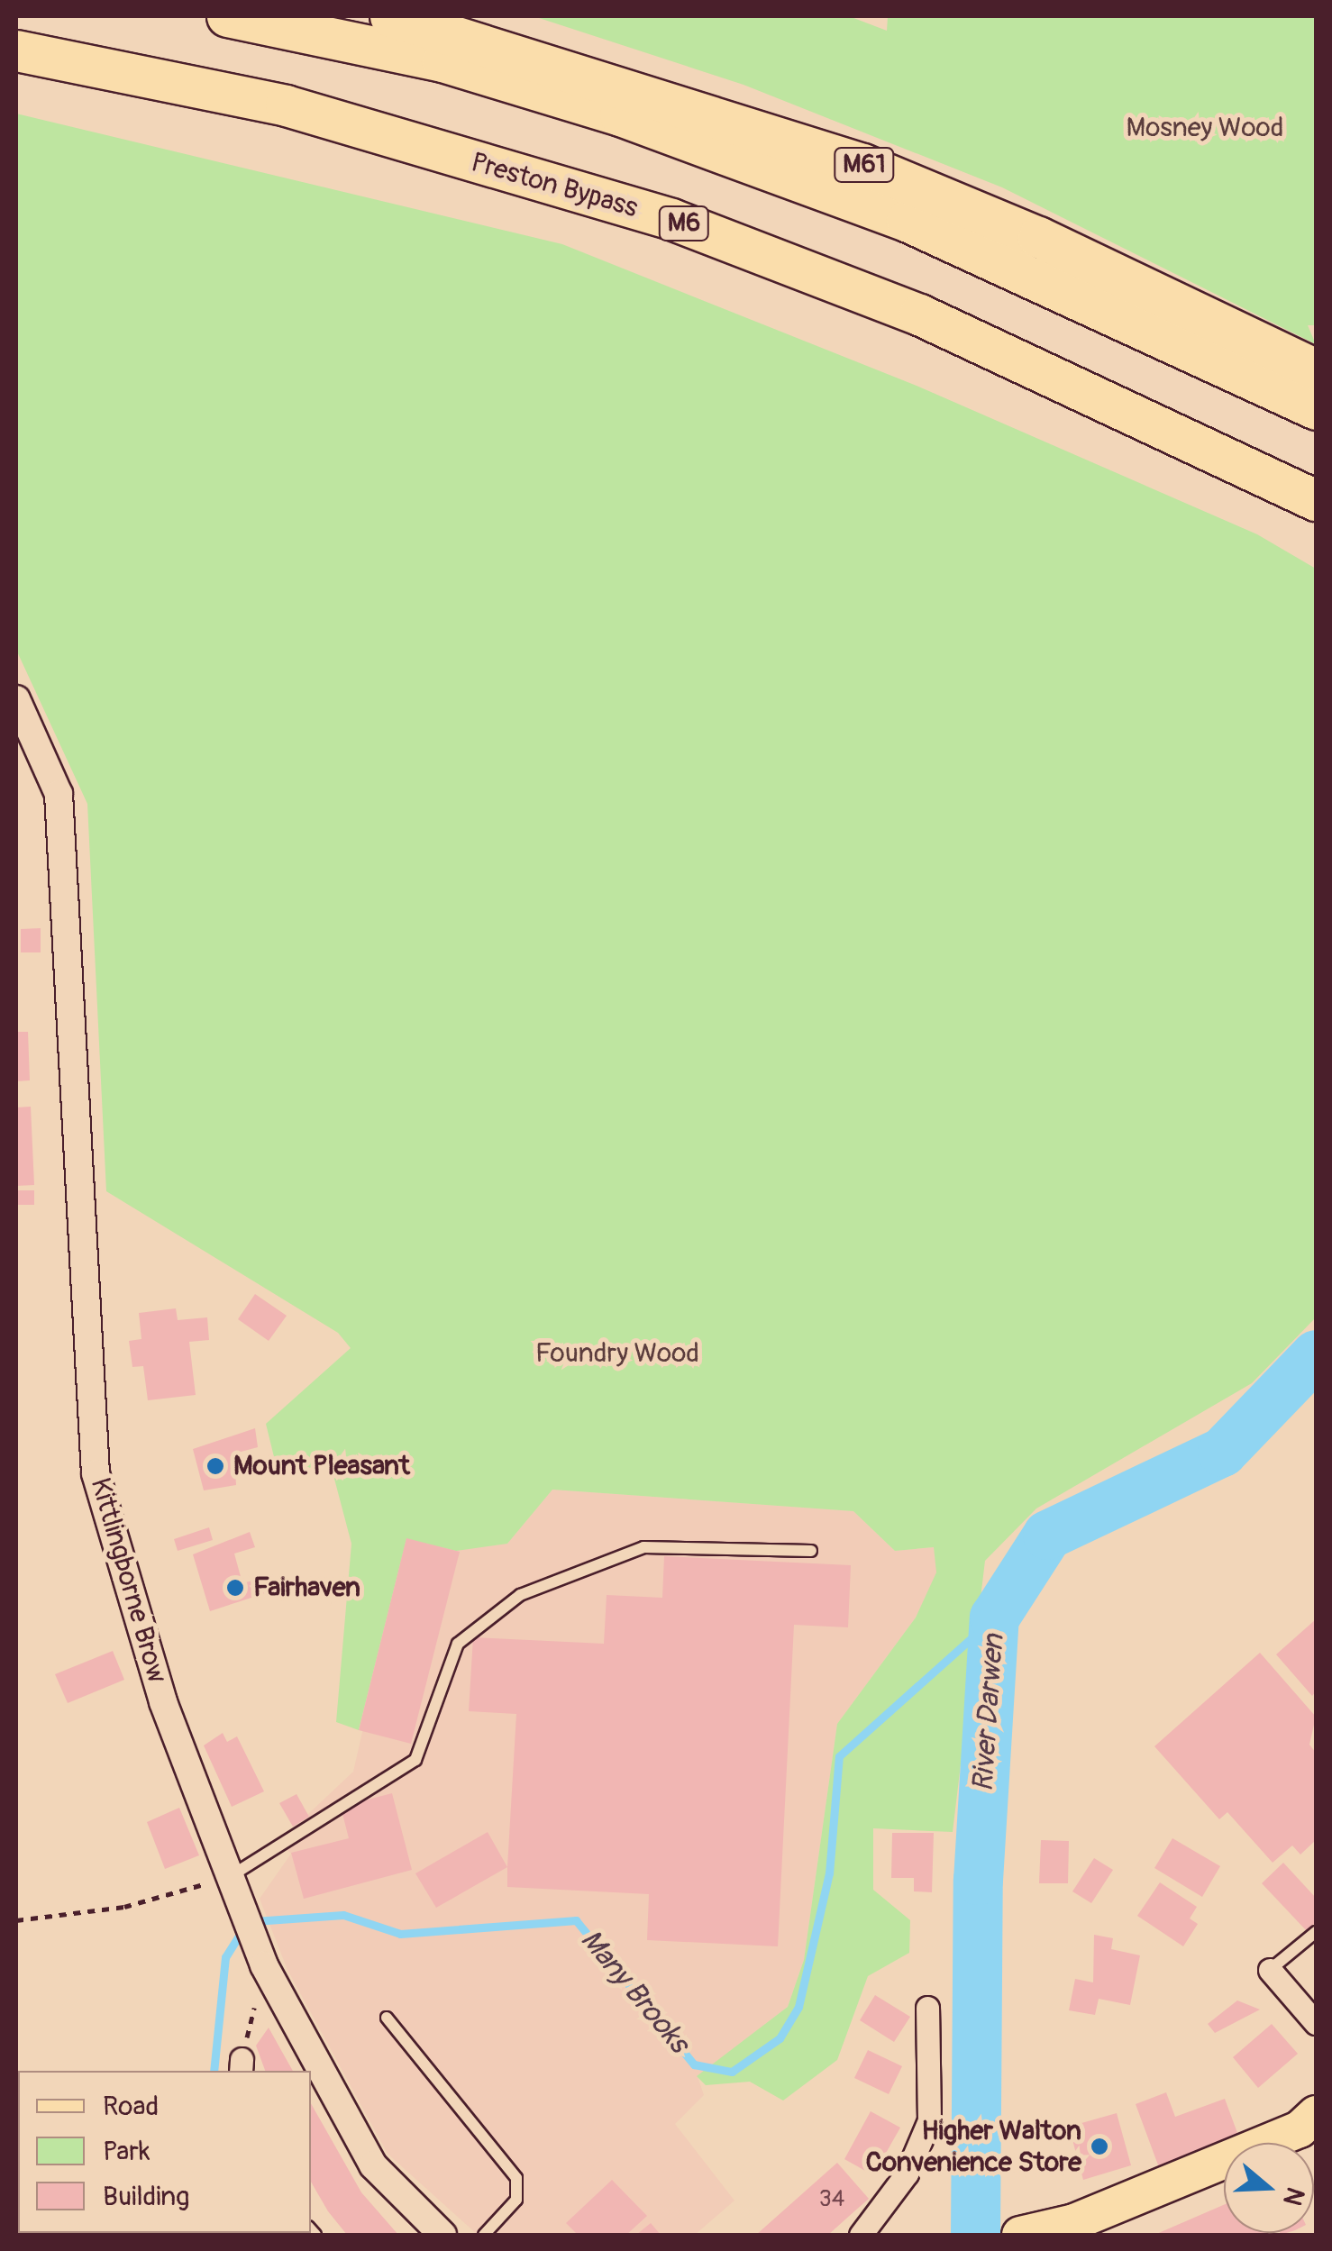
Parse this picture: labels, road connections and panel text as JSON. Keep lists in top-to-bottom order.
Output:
{
  "streets": {
    "highway": ["M61", "Preston Bypass", "M6"],
    "street": ["Kittlingborne Brow"]
  },
  "water": ["River Darwen", "Many Brooks"],
  "parks": ["Mosney Wood", "Foundry Wood"],
  "places": ["Mount Pleasant", "Fairhaven", "Higher Walton Convenience Store"],
  "house_numbers": ["34"],
  "legend": ["Road", "Park", "Building"],
  "north": "right"
}
